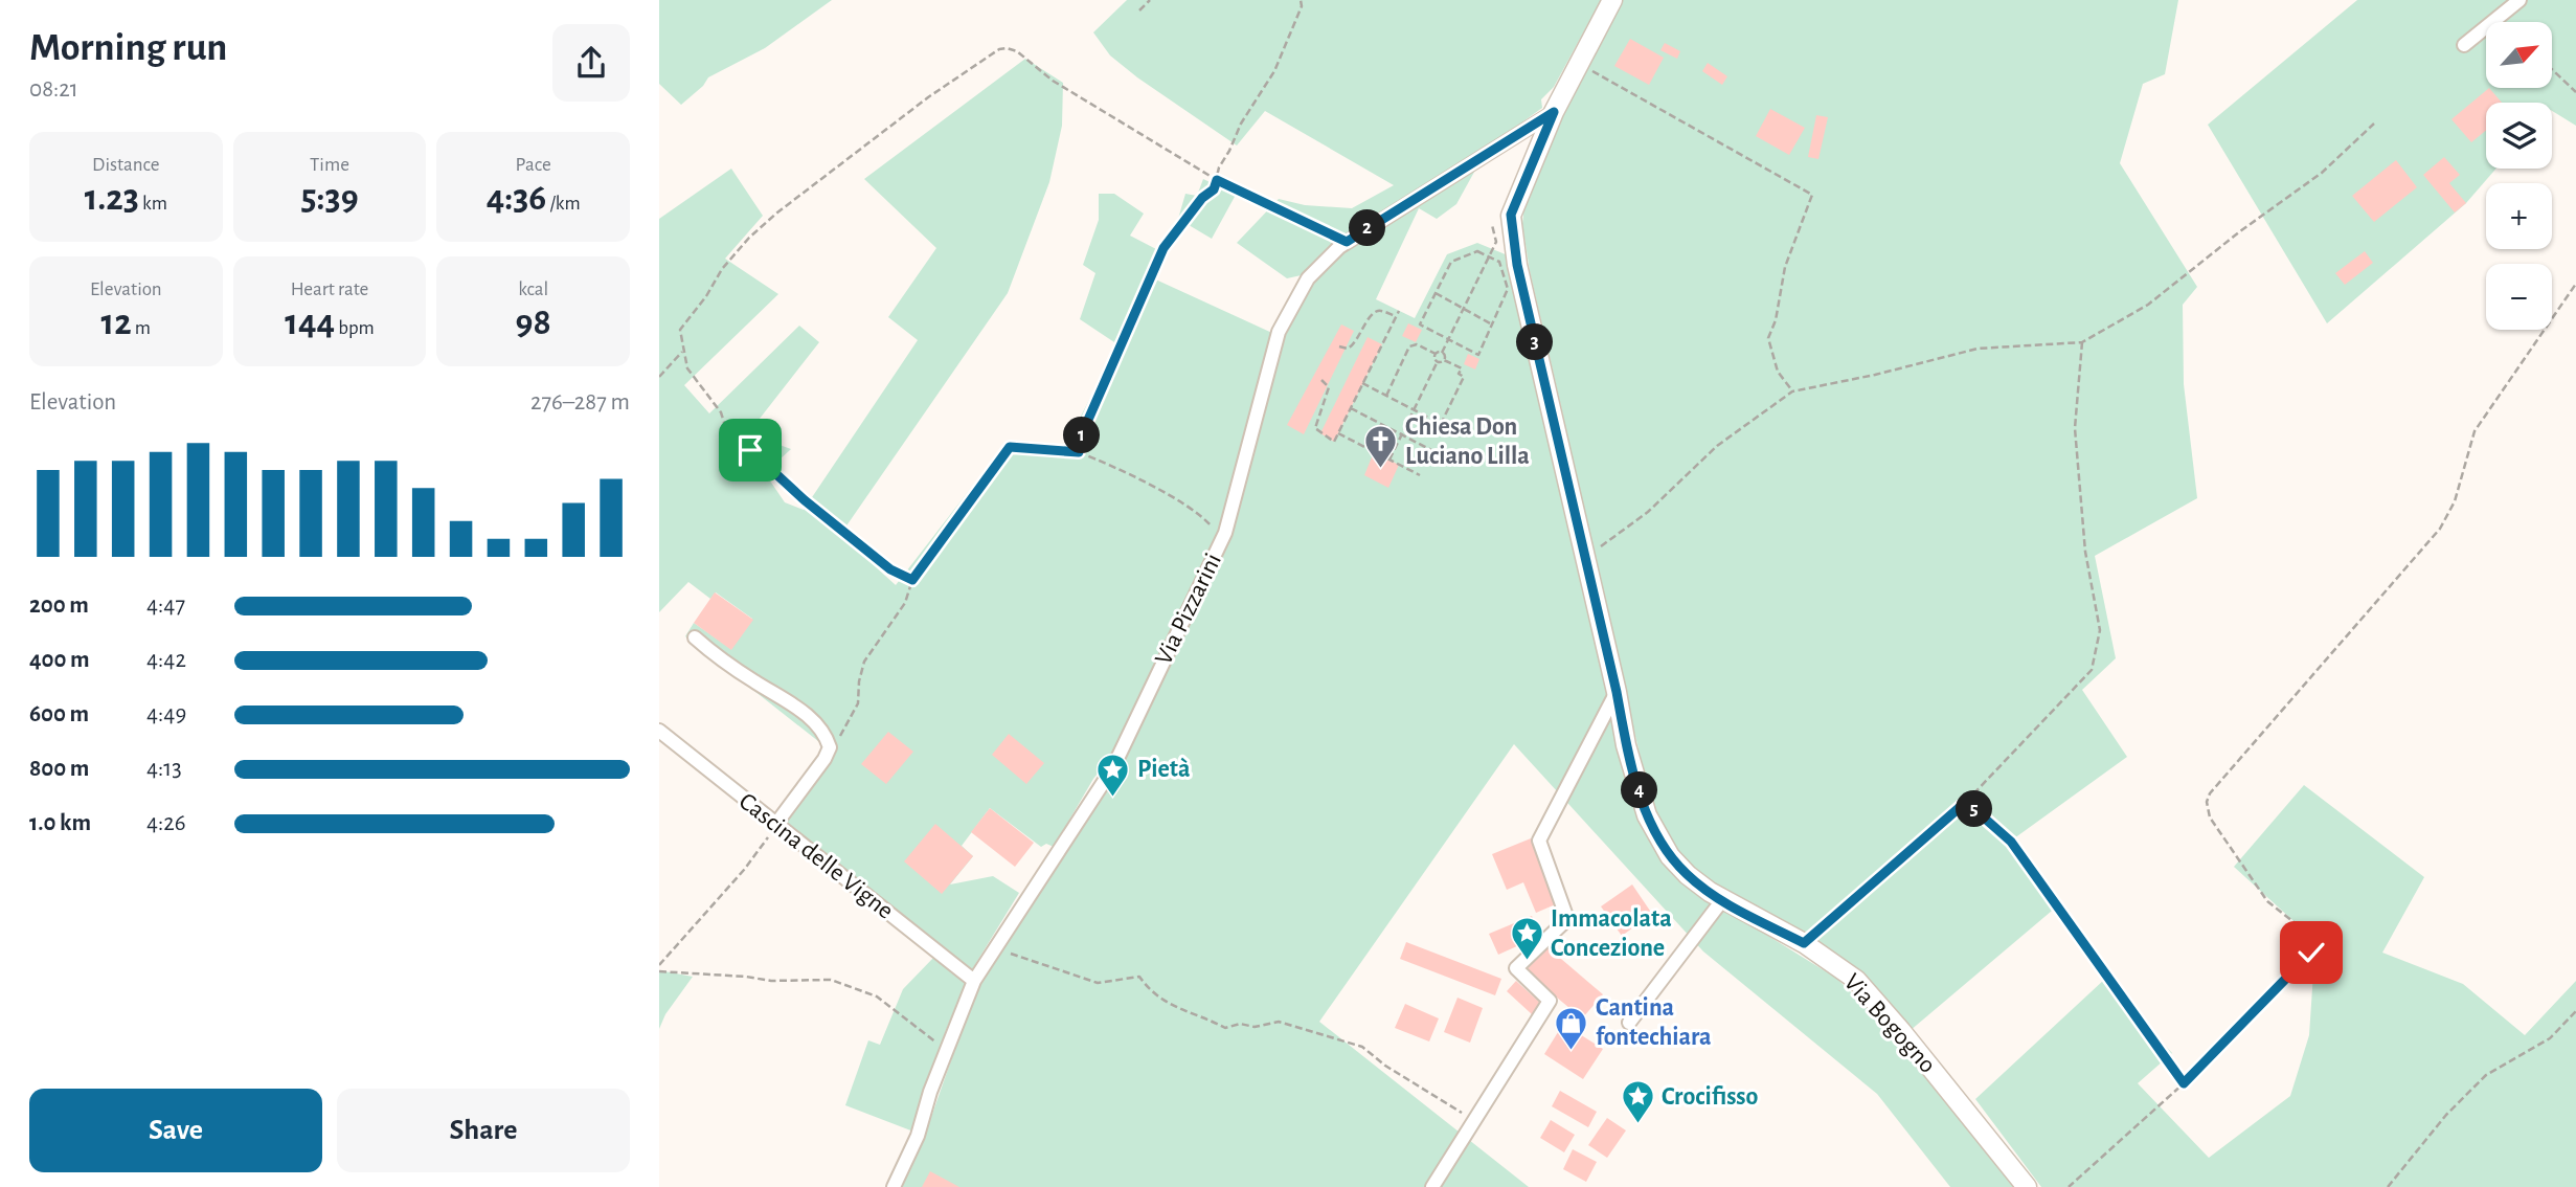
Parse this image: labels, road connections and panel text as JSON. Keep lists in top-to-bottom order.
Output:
{
  "streets": {
    "main road": ["Via Bogogno"],
    "street": ["Via Pizzarini", "Cascina delle Vigne"]
  },
  "crossings": [
    ["Via Pizzarini", "Cascina delle Vigne"],
    ["Via Pizzarini", "Via Bogogno"]
  ],
  "places": {
    "church": ["Chiesa Don Luciano Lilla"],
    "place": ["Pietà", "Immacolata Concezione", "Crocifisso"],
    "shop": ["Cantina fontechiara"]
  },
  "north": "top right",
  "page": {
    "heading": ["Morning run", "08:21"],
    "map_buttons": ["+", "−"],
    "stats": [
      ["Distance", "1.23 km"],
      ["Time", "5:39"],
      ["Pace", "4:36 /km"],
      ["Elevation", "12 m"],
      ["Heart rate", "144 bpm"],
      ["kcal", "98"]
    ],
    "pins": [
      "2",
      "3",
      "1",
      "4",
      "5"
    ],
    "chart": ["Elevation", "276–287 m"],
    "list": [
      {
        "name": "200 m",
        "note": "4:47"
      },
      {
        "name": "400 m",
        "note": "4:42"
      },
      {
        "name": "600 m",
        "note": "4:49"
      },
      {
        "name": "800 m",
        "note": "4:13"
      },
      {
        "name": "1.0 km",
        "note": "4:26"
      }
    ],
    "buttons": ["Save", "Share"]
  }
}
